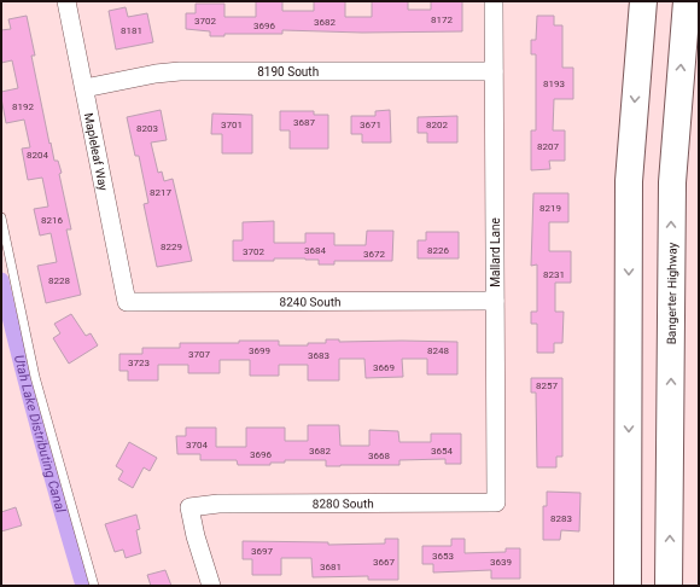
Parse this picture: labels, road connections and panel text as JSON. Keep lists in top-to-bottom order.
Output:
{
  "streets": {
    "highway": ["Bangerter Highway"],
    "street": [
      "8190 South",
      "Mapleleaf Way",
      "Mallard Lane",
      "8240 South",
      "8280 South"
    ]
  },
  "crossings": [
    ["8190 South", "Mapleleaf Way"],
    ["8190 South", "Mallard Lane"],
    ["Mapleleaf Way", "8240 South"],
    ["Mallard Lane", "8240 South"],
    ["Mallard Lane", "8280 South"]
  ],
  "water": ["Utah Lake Distributing Canal"],
  "house_numbers": [
    "8172",
    "3702",
    "3682",
    "3696",
    "8181",
    "8193",
    "8192",
    "3687",
    "3701",
    "3671",
    "8202",
    "8203",
    "8207",
    "8204",
    "8217",
    "8219",
    "8216",
    "8229",
    "3684",
    "8226",
    "3702",
    "3672",
    "8231",
    "8228",
    "3699",
    "8248",
    "3707",
    "3683",
    "3723",
    "3669",
    "8257",
    "3704",
    "3682",
    "3654",
    "3696",
    "3668",
    "8283",
    "3697",
    "3653",
    "3667",
    "3639",
    "3681"
  ]
}
